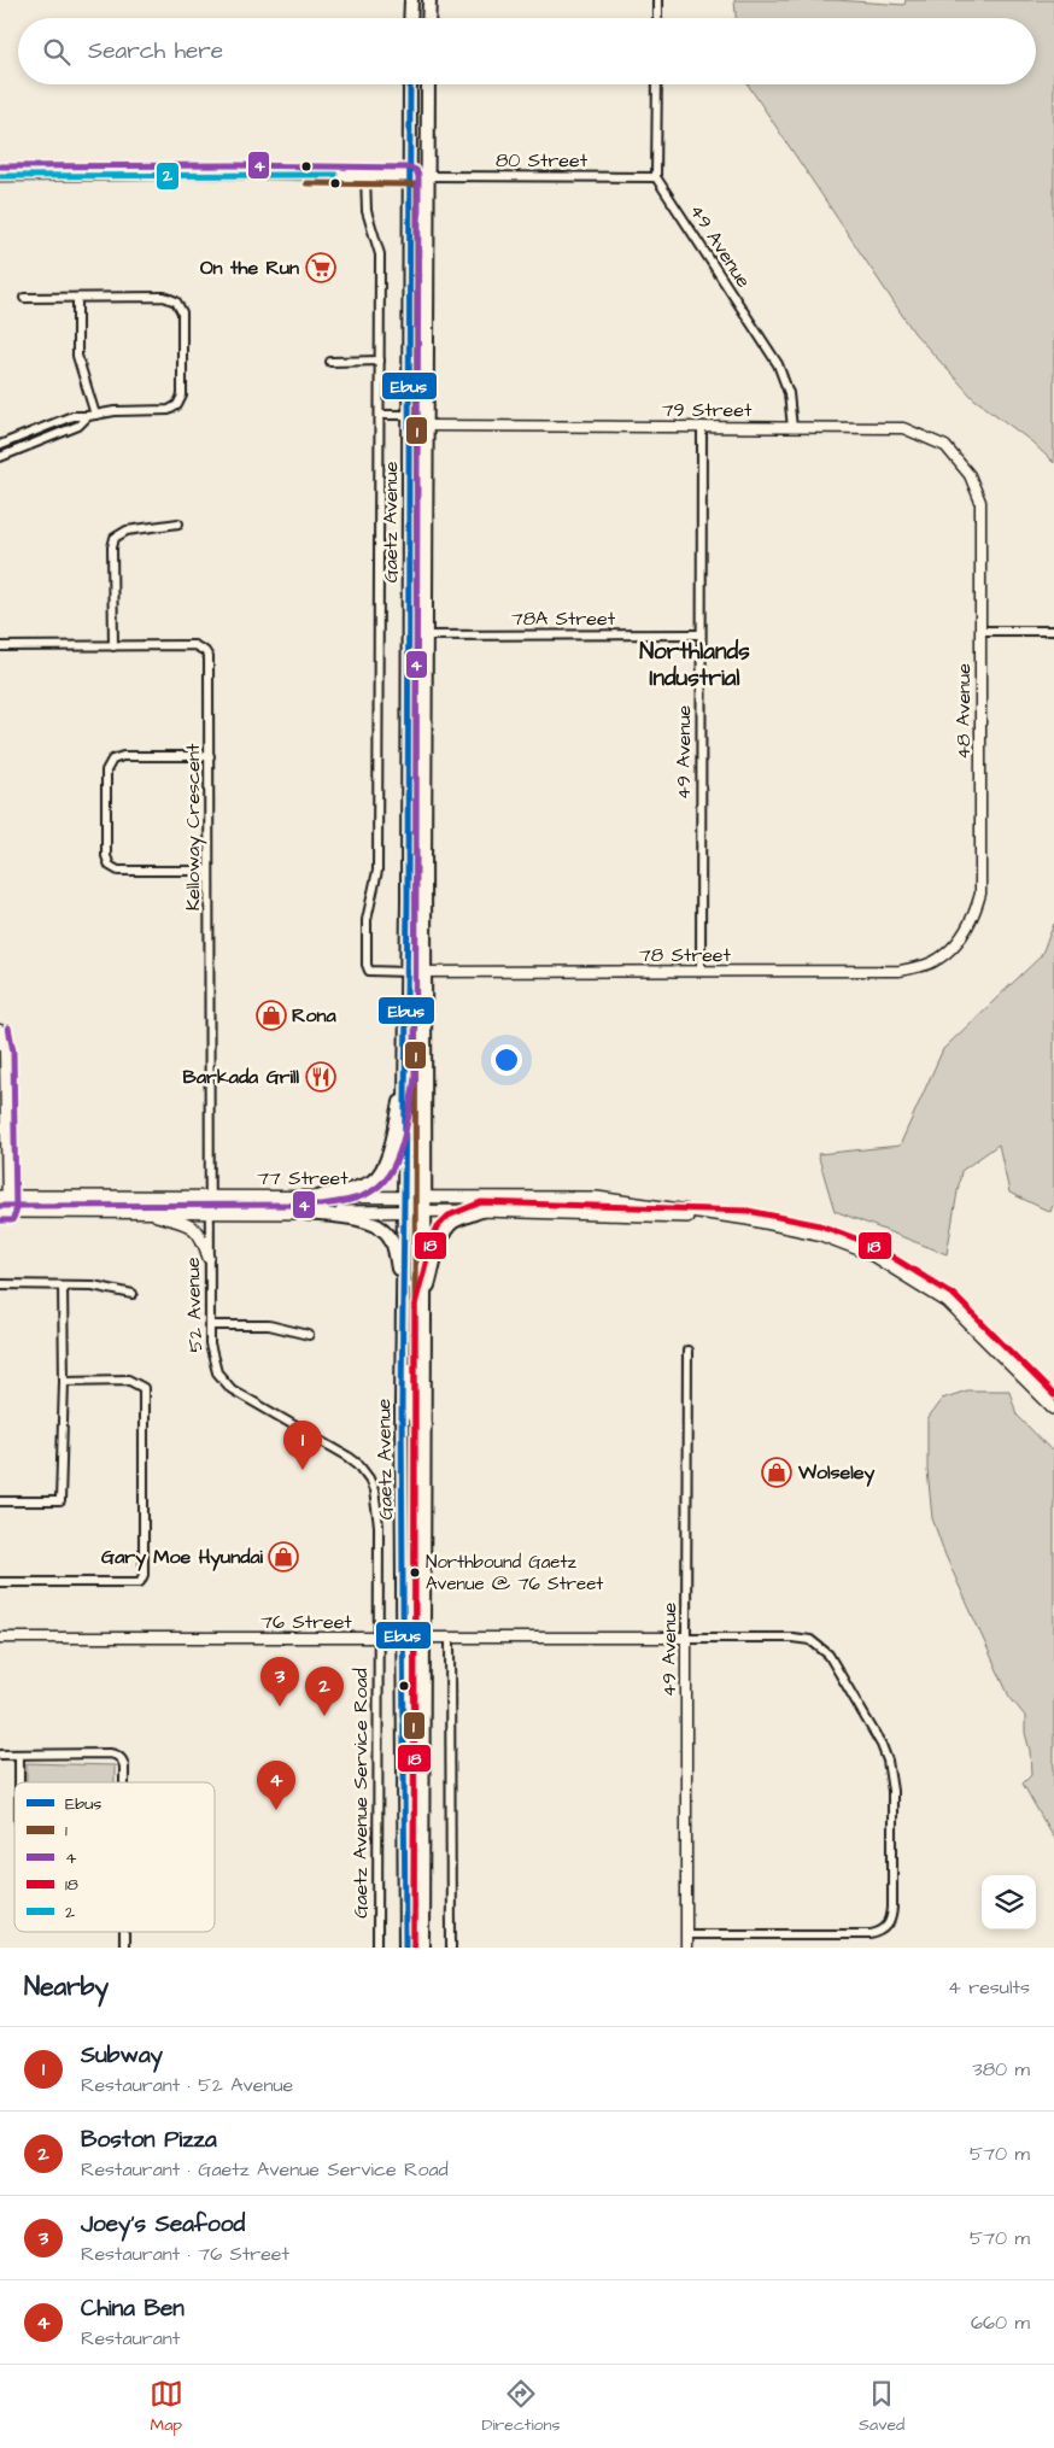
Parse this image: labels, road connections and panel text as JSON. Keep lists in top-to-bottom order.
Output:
{
  "streets": {
    "main road": ["Gaetz Avenue", "77 Street"],
    "street": [
      "80 Street",
      "49 Avenue",
      "79 Street",
      "78A Street",
      "48 Avenue",
      "Kelloway Crescent",
      "78 Street",
      "52 Avenue",
      "76 Street",
      "Gaetz Avenue Service Road"
    ]
  },
  "crossings": [
    ["80 Street", "49 Avenue"],
    ["80 Street", "Gaetz Avenue"],
    ["49 Avenue", "79 Street"],
    ["49 Avenue", "78A Street"],
    ["49 Avenue", "78 Street"],
    ["49 Avenue", "76 Street"],
    ["79 Street", "Gaetz Avenue"],
    ["79 Street", "48 Avenue"],
    ["Gaetz Avenue", "78A Street"],
    ["Gaetz Avenue", "78 Street"],
    ["Gaetz Avenue", "77 Street"],
    ["Gaetz Avenue", "76 Street"],
    ["48 Avenue", "78 Street"],
    ["Kelloway Crescent", "77 Street"],
    ["Kelloway Crescent", "52 Avenue"],
    ["77 Street", "52 Avenue"],
    ["52 Avenue", "76 Street"],
    ["52 Avenue", "Gaetz Avenue Service Road"],
    ["76 Street", "Gaetz Avenue Service Road"]
  ],
  "districts": ["Northlands Industrial"],
  "places": {
    "supermarket": ["On the Run"],
    "shop": ["Rona", "Wolseley", "Gary Moe Hyundai"],
    "restaurant": ["Barkada Grill"],
    "other": ["Northbound Gaetz Avenue @ 76 Street"]
  },
  "lines": [
    "transit line Ebus",
    "transit line 4",
    "transit line 2",
    "transit line 1",
    "transit line 18"
  ],
  "legend": [
    "Ebus",
    "1",
    "4",
    "18",
    "2"
  ],
  "page": {
    "search": "Search here",
    "pins": [
      "1",
      "3",
      "2",
      "4"
    ],
    "heading": ["Nearby", "4 results"],
    "list": [
      {
        "mark": "1",
        "name": "Subway",
        "note": "Restaurant · 52 Avenue",
        "value": "380 m"
      },
      {
        "mark": "2",
        "name": "Boston Pizza",
        "note": "Restaurant · Gaetz Avenue Service Road",
        "value": "570 m"
      },
      {
        "mark": "3",
        "name": "Joey's Seafood",
        "note": "Restaurant · 76 Street",
        "value": "570 m"
      },
      {
        "mark": "4",
        "name": "China Ben",
        "note": "Restaurant",
        "value": "660 m"
      }
    ],
    "nav": ["Map", "Directions", "Saved"]
  }
}
